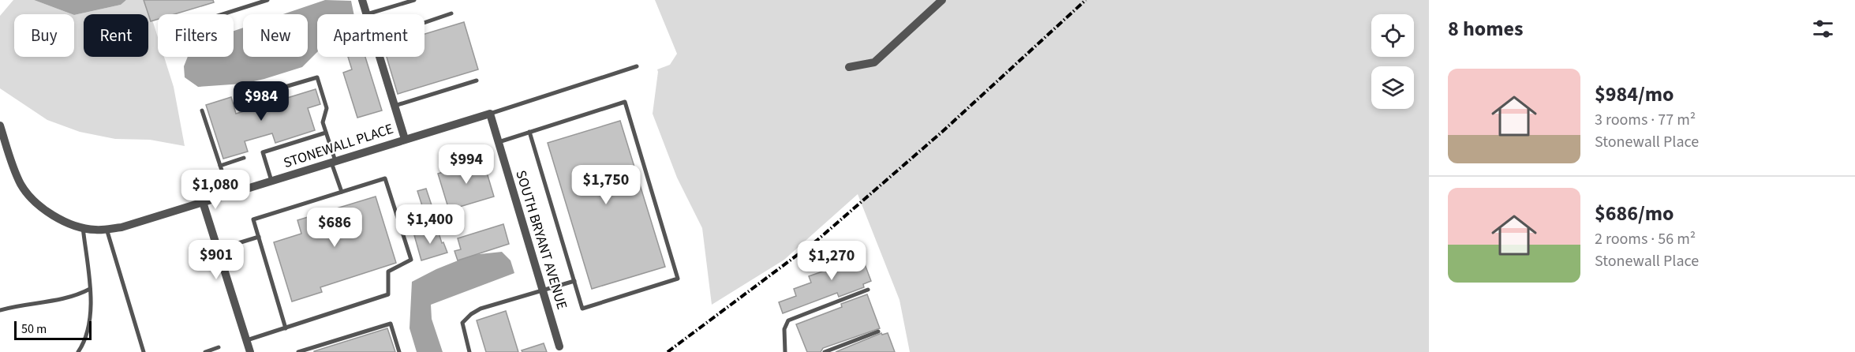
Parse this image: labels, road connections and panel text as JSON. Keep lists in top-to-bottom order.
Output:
{
  "streets": {
    "street": ["STONEWALL PLACE", "SOUTH BRYANT AVENUE"]
  },
  "crossings": [
    ["STONEWALL PLACE", "SOUTH BRYANT AVENUE"]
  ],
  "scale_bar": "50 m",
  "page": {
    "heading": "8 homes",
    "chip": [
      "Buy",
      "Rent",
      "Filters",
      "New",
      "Apartment"
    ],
    "list": [
      {
        "name": "$984/mo",
        "note": "3 rooms · 77 m² · Stonewall Place"
      },
      {
        "name": "$686/mo",
        "note": "2 rooms · 56 m² · Stonewall Place"
      }
    ],
    "price": [
      "$984",
      "$994",
      "$1,750",
      "$1,080",
      "$1,400",
      "$686",
      "$901",
      "$1,270"
    ],
    "scale": "50 m"
  }
}
